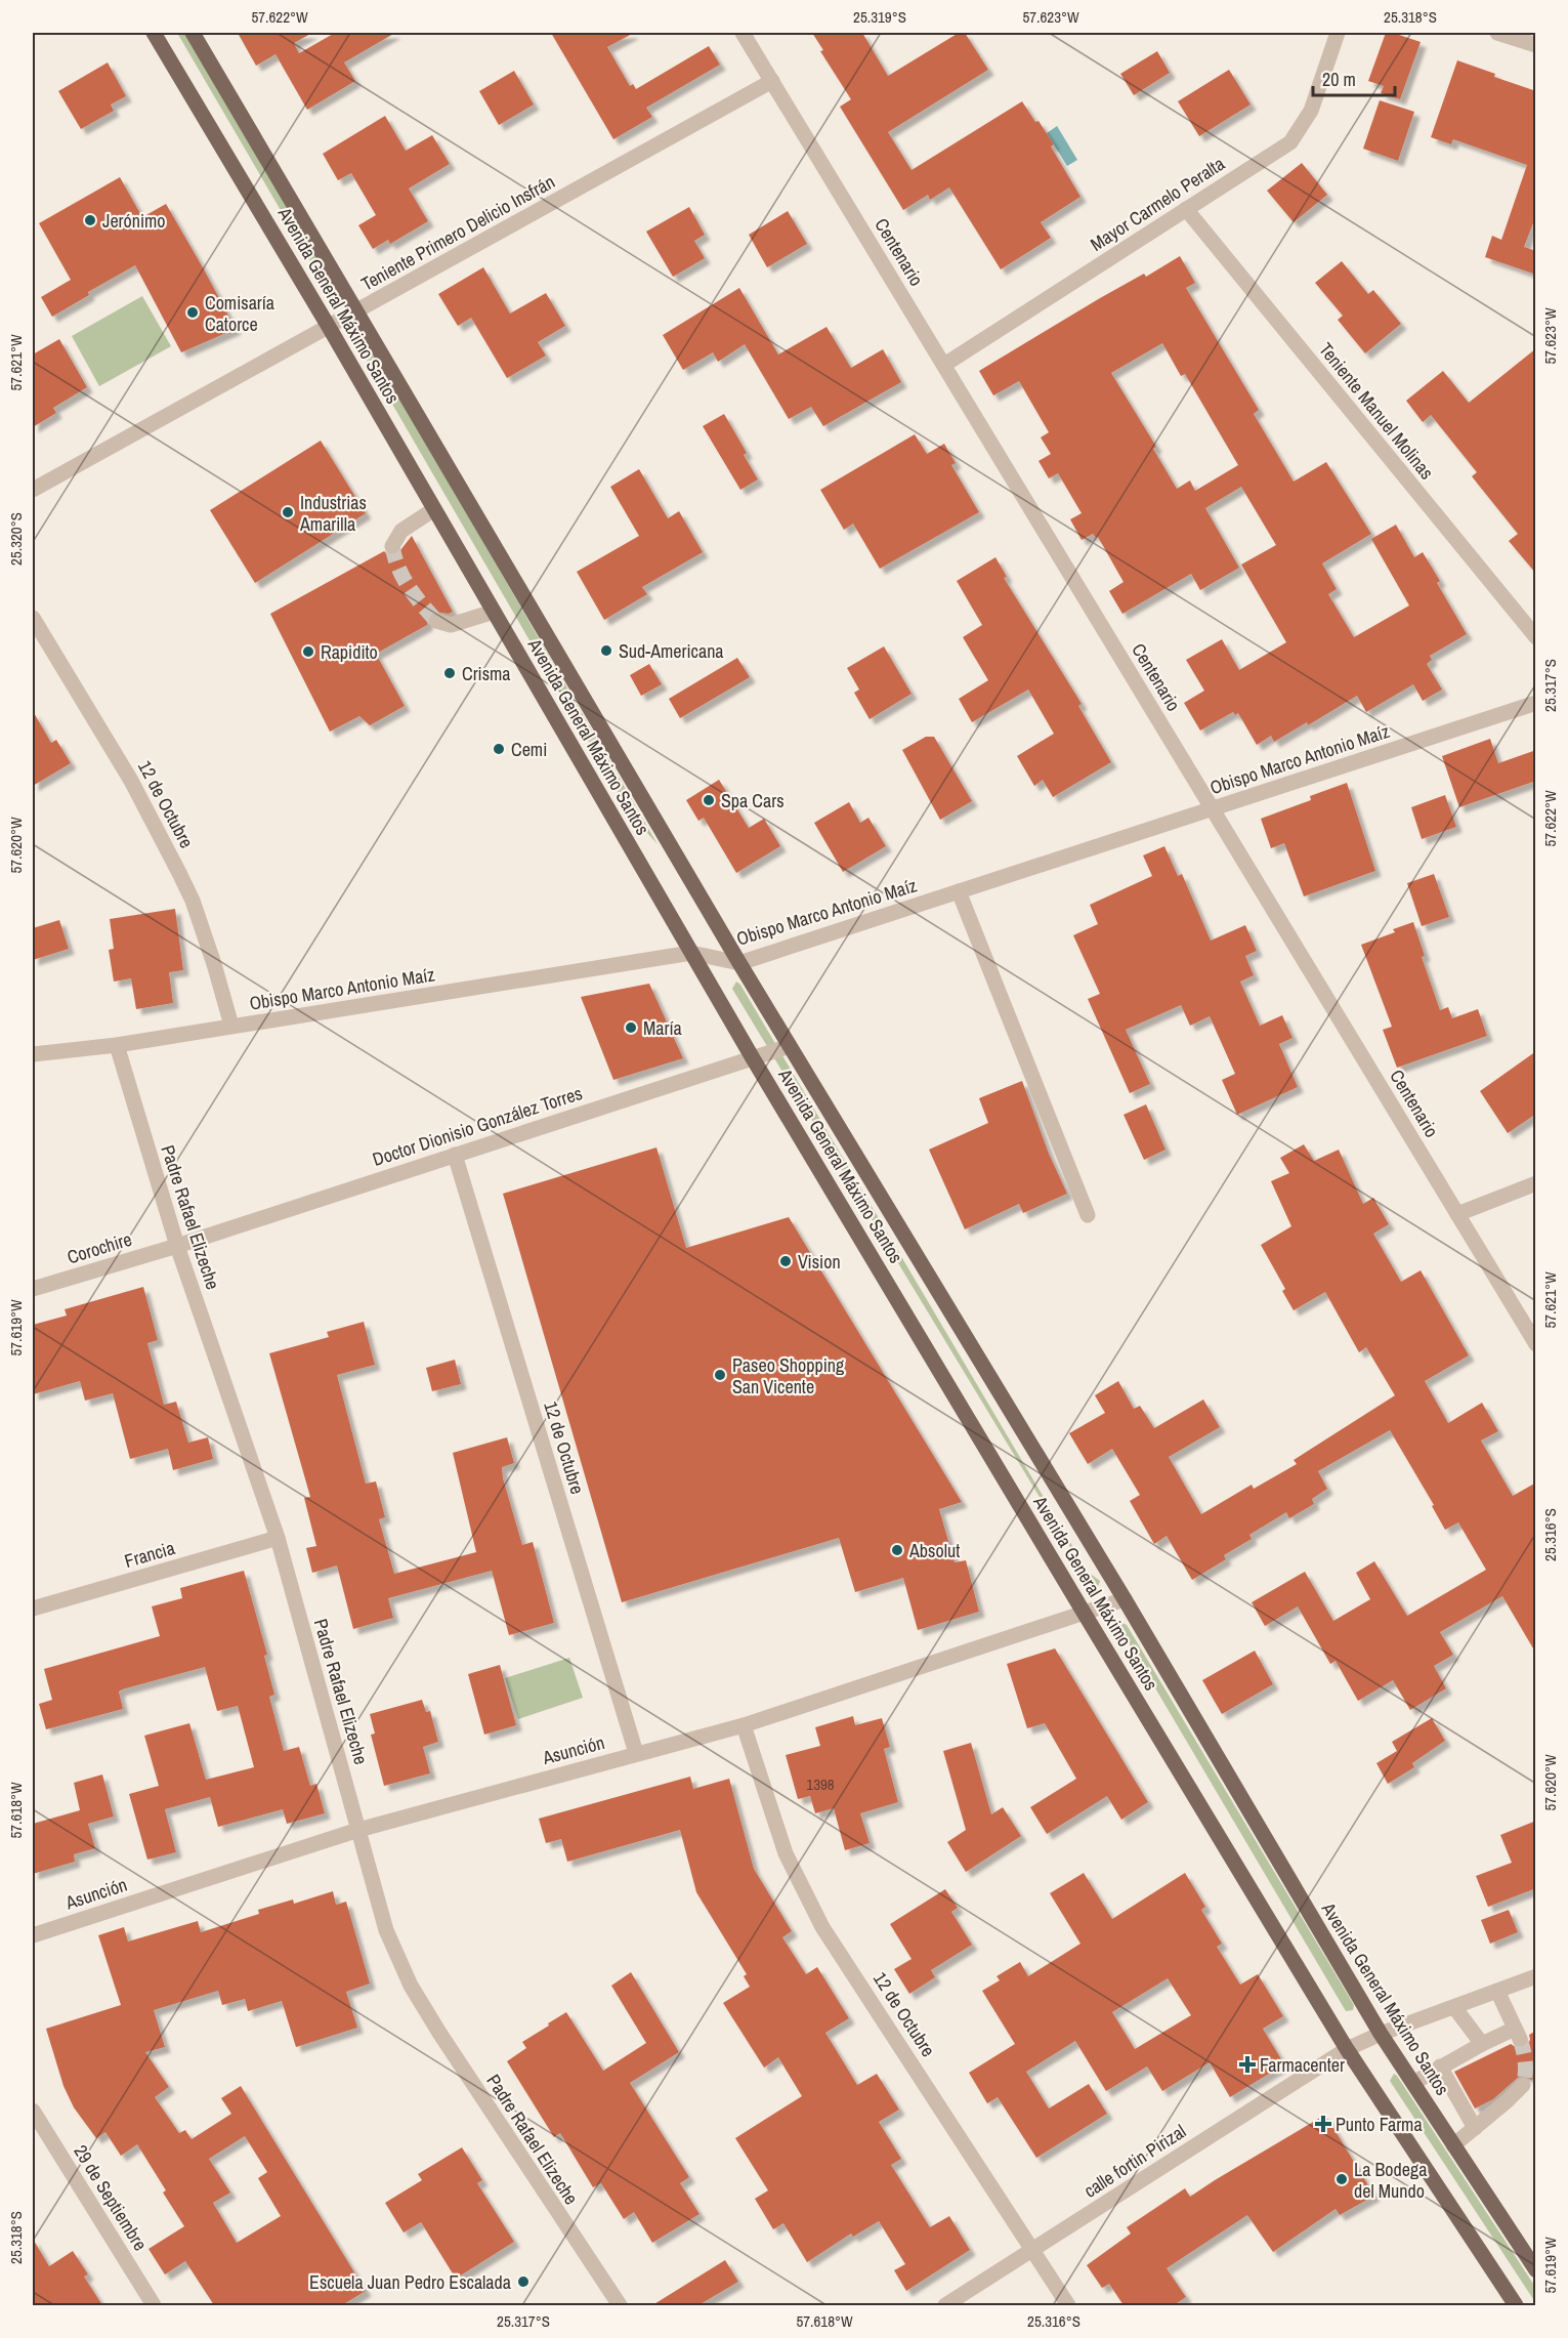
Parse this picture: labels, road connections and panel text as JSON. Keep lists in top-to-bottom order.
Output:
{
  "streets": {
    "main road": ["Avenida General Máximo Santos"],
    "street": [
      "Mayor Carmelo Peralta",
      "Teniente Primero Delicio Insfrán",
      "Centenario",
      "Teniente Manuel Molinas",
      "Obispo Marco Antonio Maíz",
      "12 de Octubre",
      "Doctor Dionisio González Torres",
      "Padre Rafael Elizeche",
      "Corochire",
      "Francia",
      "Asunción",
      "calle fortin Pirizal",
      "29 de Septiembre"
    ]
  },
  "crossings": [
    ["Mayor Carmelo Peralta", "Centenario"],
    ["Mayor Carmelo Peralta", "Teniente Manuel Molinas"],
    ["Teniente Primero Delicio Insfrán", "Centenario"],
    ["Teniente Primero Delicio Insfrán", "Avenida General Máximo Santos"],
    ["Centenario", "Obispo Marco Antonio Maíz"],
    ["Avenida General Máximo Santos", "Obispo Marco Antonio Maíz"],
    ["Avenida General Máximo Santos", "Doctor Dionisio González Torres"],
    ["Avenida General Máximo Santos", "Asunción"],
    ["Avenida General Máximo Santos", "calle fortin Pirizal"],
    ["Obispo Marco Antonio Maíz", "12 de Octubre"],
    ["Obispo Marco Antonio Maíz", "Padre Rafael Elizeche"],
    ["12 de Octubre", "Doctor Dionisio González Torres"],
    ["12 de Octubre", "Asunción"],
    ["12 de Octubre", "calle fortin Pirizal"],
    ["Doctor Dionisio González Torres", "Padre Rafael Elizeche"],
    ["Doctor Dionisio González Torres", "Corochire"],
    ["Padre Rafael Elizeche", "Corochire"],
    ["Padre Rafael Elizeche", "Francia"],
    ["Padre Rafael Elizeche", "Asunción"]
  ],
  "places": {
    "other": [
      "Jerónimo",
      "Comisaría Catorce",
      "Industrias Amarilla",
      "Sud-Americana",
      "Rapidito",
      "Crisma",
      "Cemi",
      "Spa Cars",
      "María",
      "Vision",
      "Paseo Shopping San Vicente",
      "Absolut",
      "La Bodega del Mundo",
      "Escuela Juan Pedro Escalada"
    ],
    "health": ["Farmacenter", "Punto Farma"]
  },
  "house_numbers": ["1398"],
  "scale_bar": "20 m",
  "coordinates": [
    "57.622°W",
    "25.319°S",
    "57.623°W",
    "25.318°S",
    "57.621°W",
    "25.320°S",
    "25.317°S",
    "57.620°W",
    "57.619°W",
    "25.316°S",
    "57.618°W"
  ]
}
